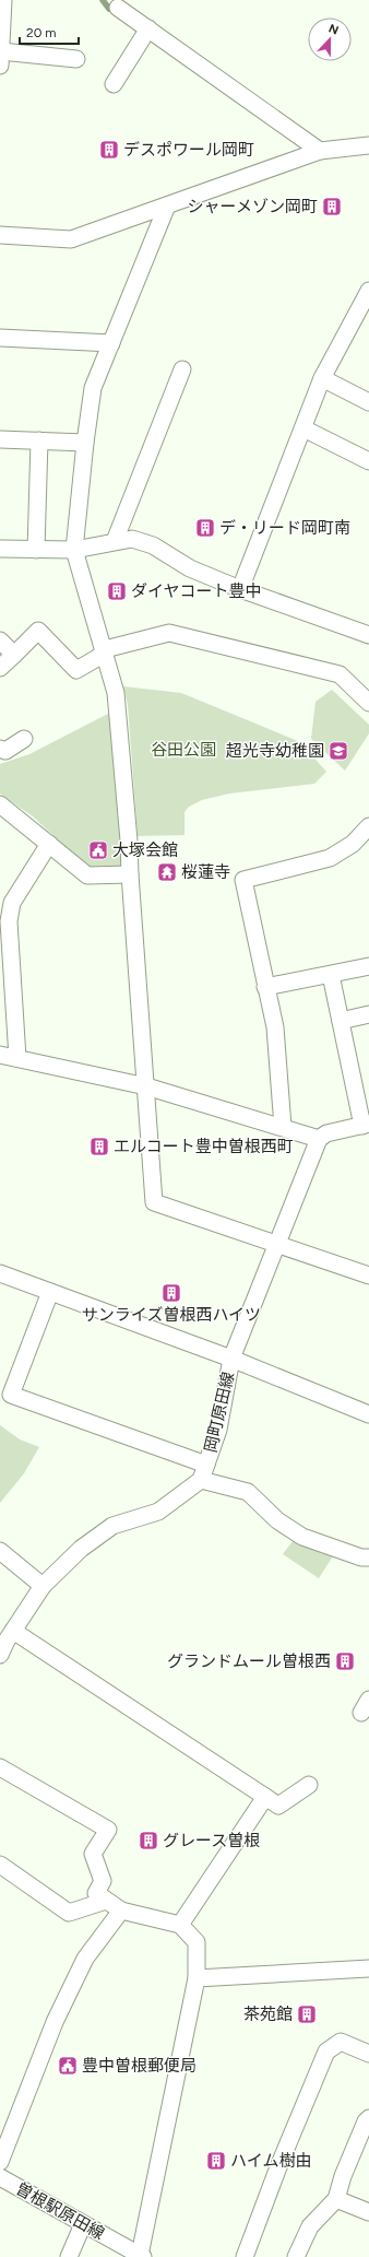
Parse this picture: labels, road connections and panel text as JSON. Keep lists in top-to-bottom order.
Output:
{
  "streets": {
    "street": ["岡町原田線", "曽根駅原田線"]
  },
  "parks": ["谷田公園"],
  "places": {
    "building": [
      "デスポワール岡町",
      "シャーメゾン岡町",
      "デ・リード岡町南",
      "ダイヤコート豊中",
      "エルコート豊中曽根西町",
      "サンライズ曽根西ハイツ",
      "グランドムール曽根西",
      "グレース曽根",
      "茶苑館",
      "ハイム樹由"
    ],
    "school or university": ["超光寺幼稚園"],
    "public building": ["大塚会館", "豊中曽根郵便局"],
    "temple": ["桜蓮寺"]
  },
  "scale_bar": "20 m",
  "north": "top"
}
